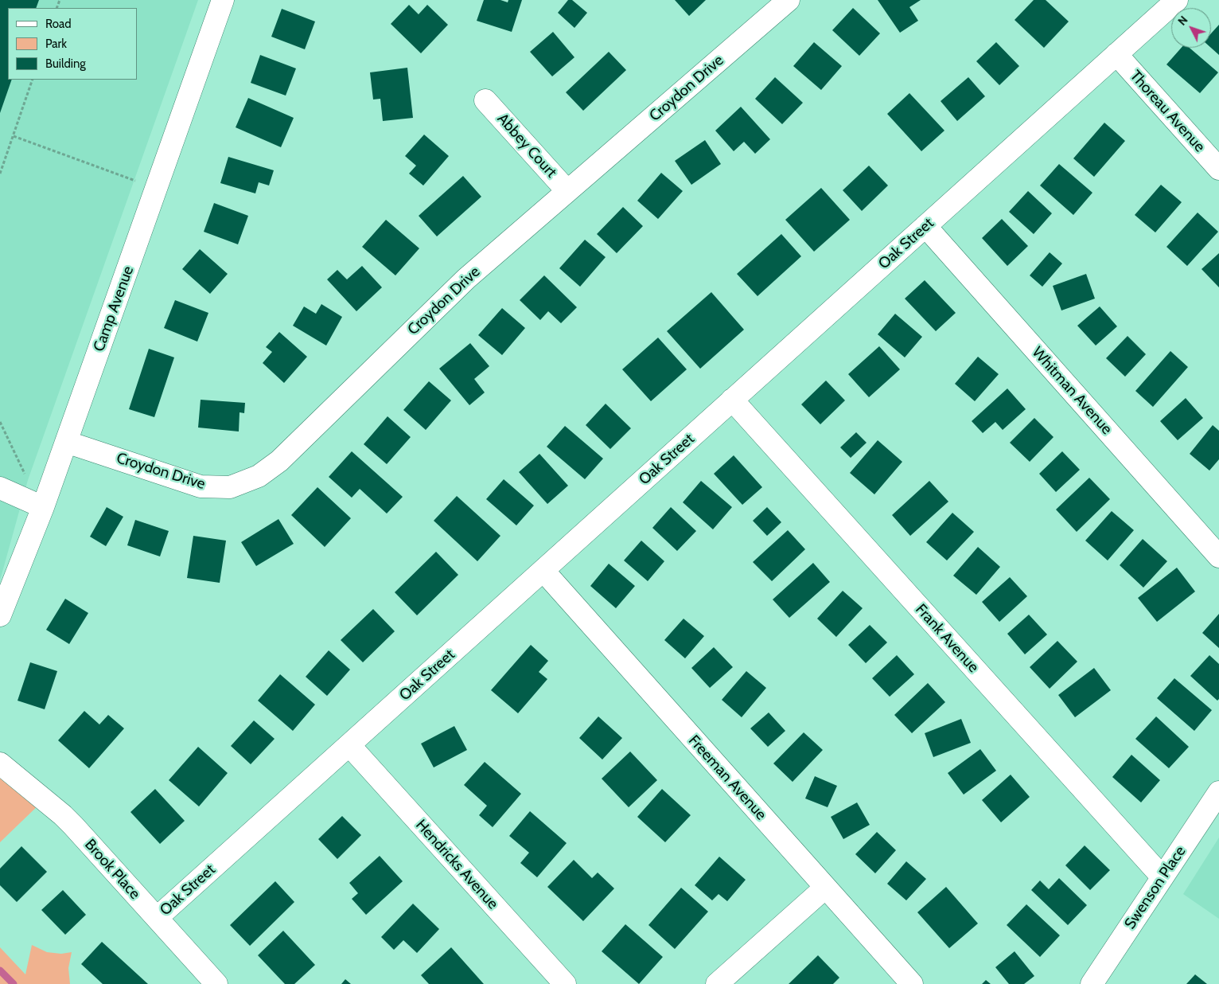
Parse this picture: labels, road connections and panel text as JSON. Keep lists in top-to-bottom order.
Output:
{
  "streets": {
    "street": [
      "Croydon Drive",
      "Thoreau Avenue",
      "Abbey Court",
      "Oak Street",
      "Camp Avenue",
      "Whitman Avenue",
      "Frank Avenue",
      "Freeman Avenue",
      "Hendricks Avenue",
      "Brook Place",
      "Swenson Place"
    ]
  },
  "crossings": [
    ["Croydon Drive", "Abbey Court"],
    ["Croydon Drive", "Camp Avenue"],
    ["Thoreau Avenue", "Oak Street"],
    ["Oak Street", "Whitman Avenue"],
    ["Oak Street", "Frank Avenue"],
    ["Oak Street", "Freeman Avenue"],
    ["Oak Street", "Hendricks Avenue"],
    ["Oak Street", "Brook Place"],
    ["Frank Avenue", "Swenson Place"]
  ],
  "legend": ["Road", "Park", "Building"],
  "north": "top left"
}
